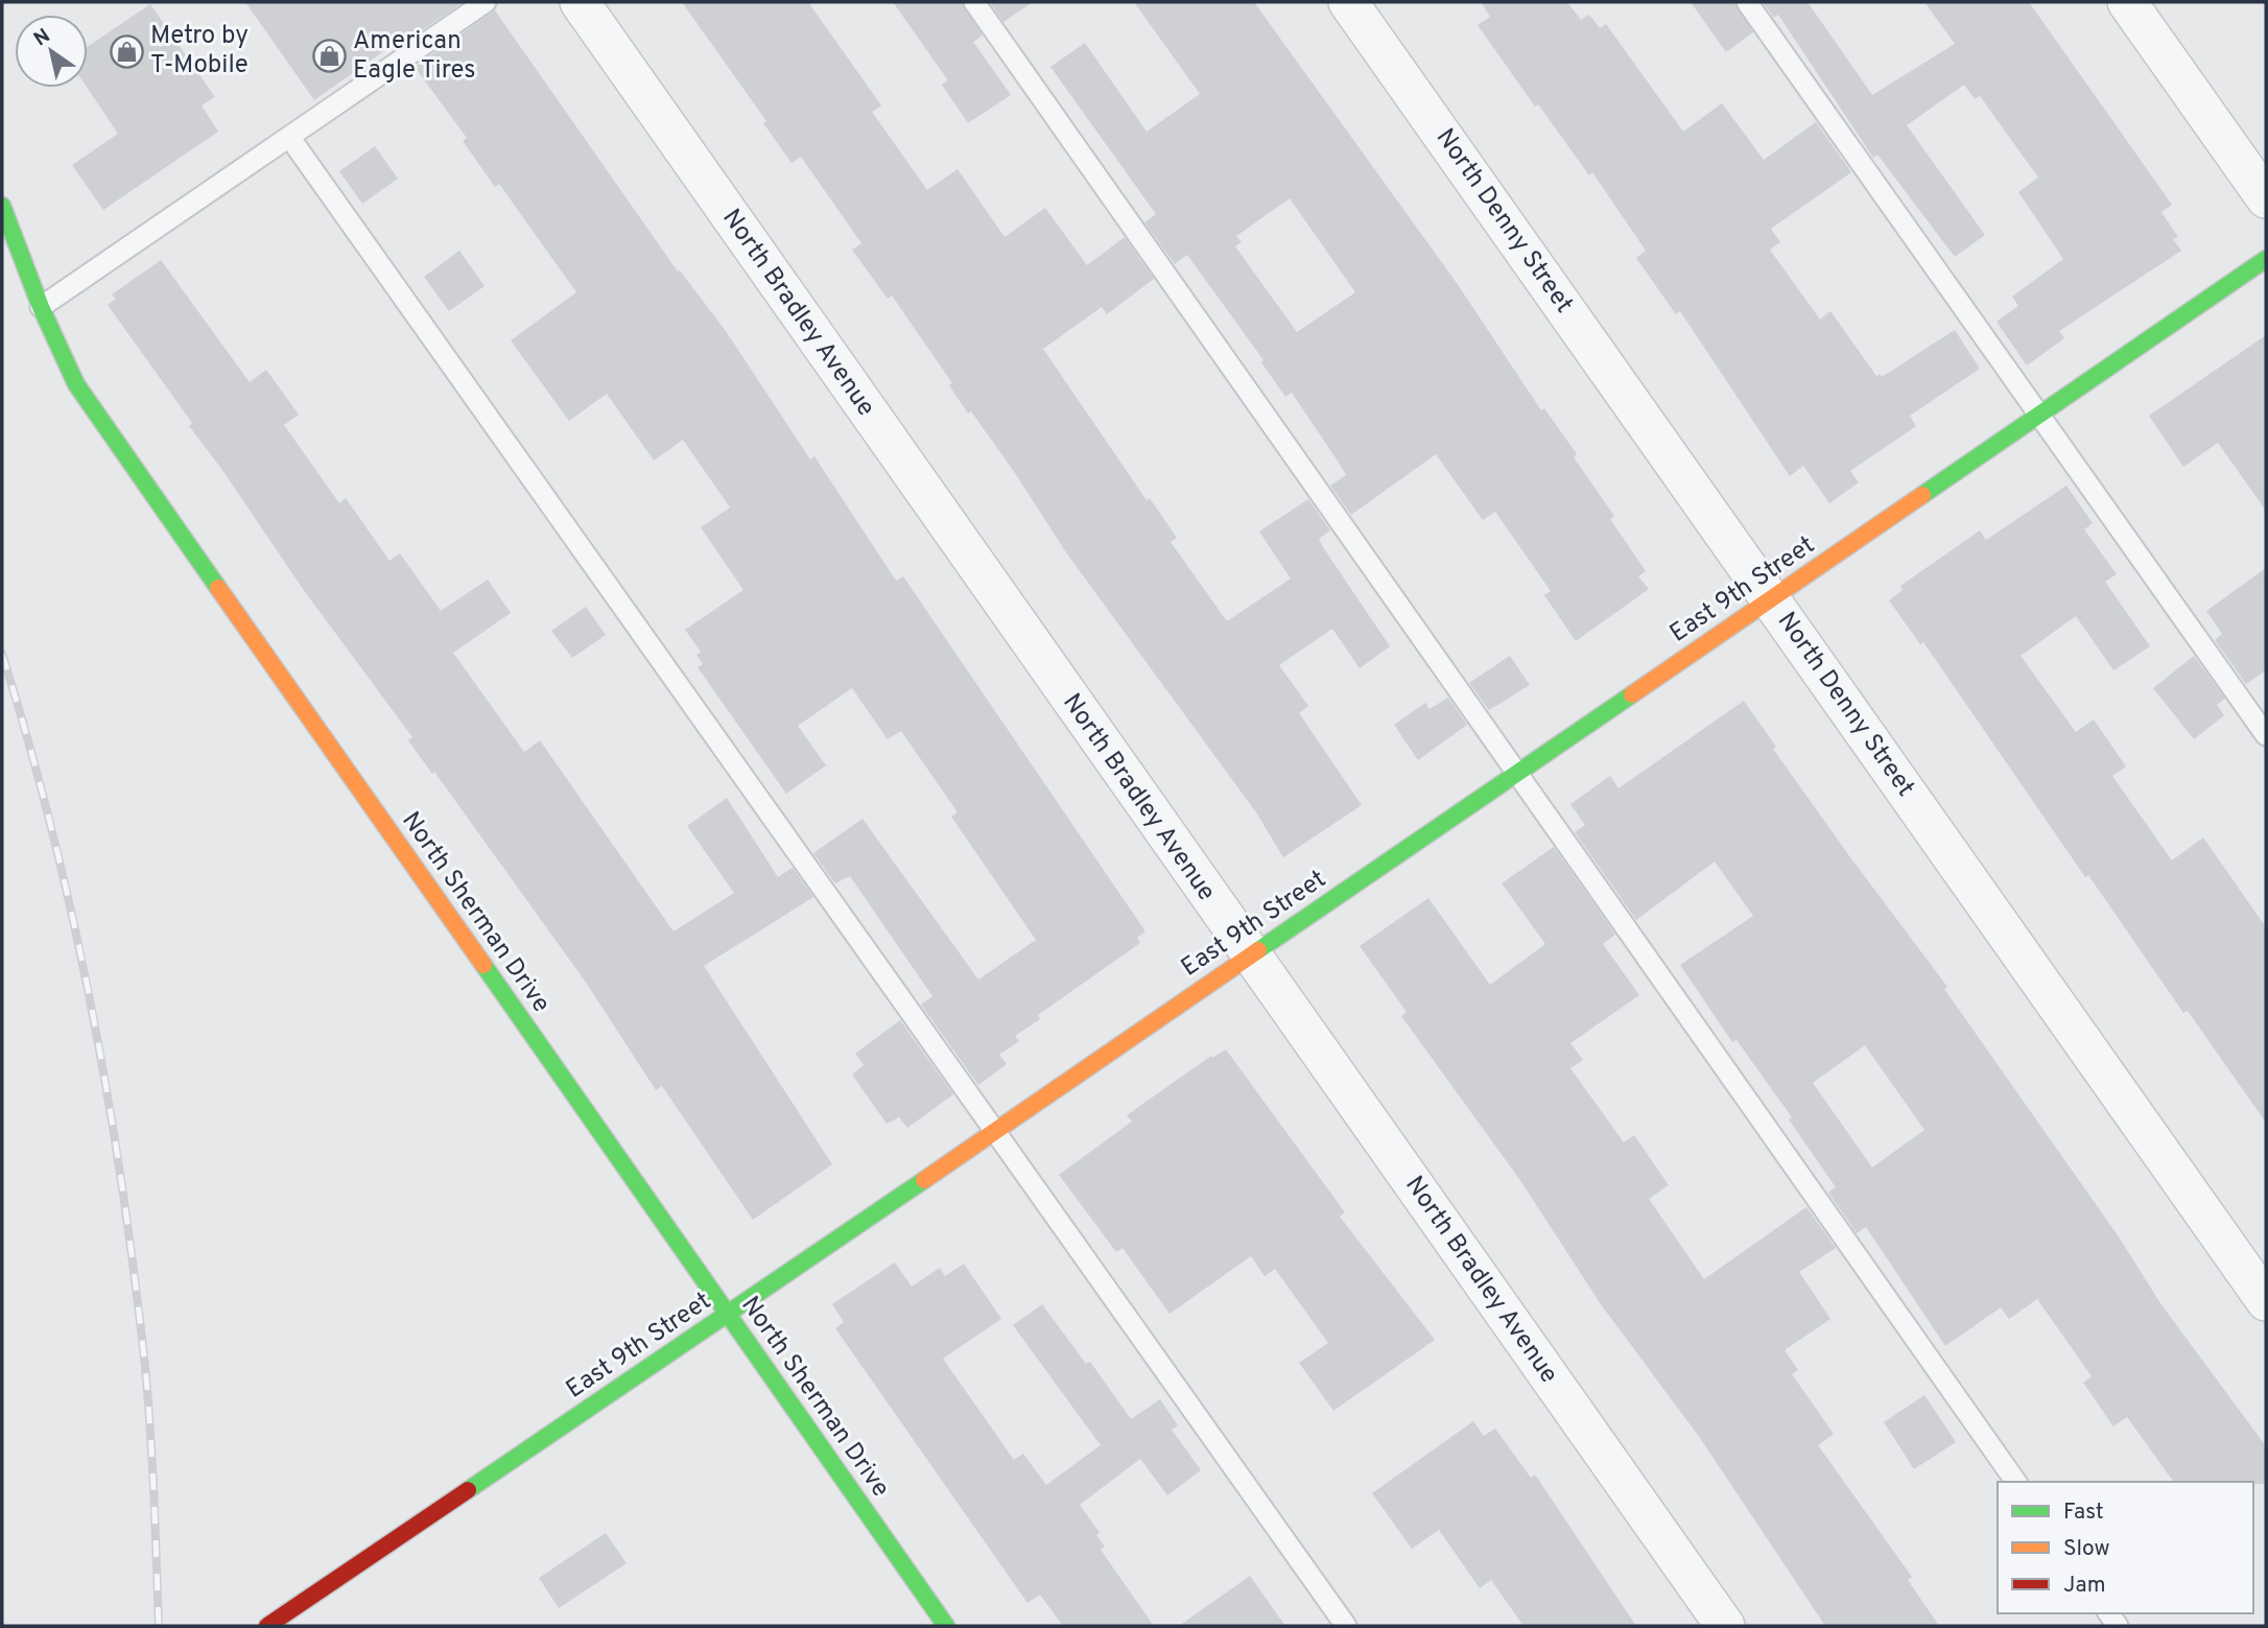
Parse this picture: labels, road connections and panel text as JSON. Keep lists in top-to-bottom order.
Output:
{
  "streets": {
    "street": [
      "North Denny Street",
      "North Bradley Avenue",
      "East 9th Street",
      "North Sherman Drive"
    ]
  },
  "crossings": [
    ["North Denny Street", "East 9th Street"],
    ["North Bradley Avenue", "East 9th Street"],
    ["East 9th Street", "North Sherman Drive"]
  ],
  "places": {
    "shop": ["Metro by T-Mobile", "American Eagle Tires"]
  },
  "legend": ["Fast", "Slow", "Jam"],
  "north": "top left"
}
